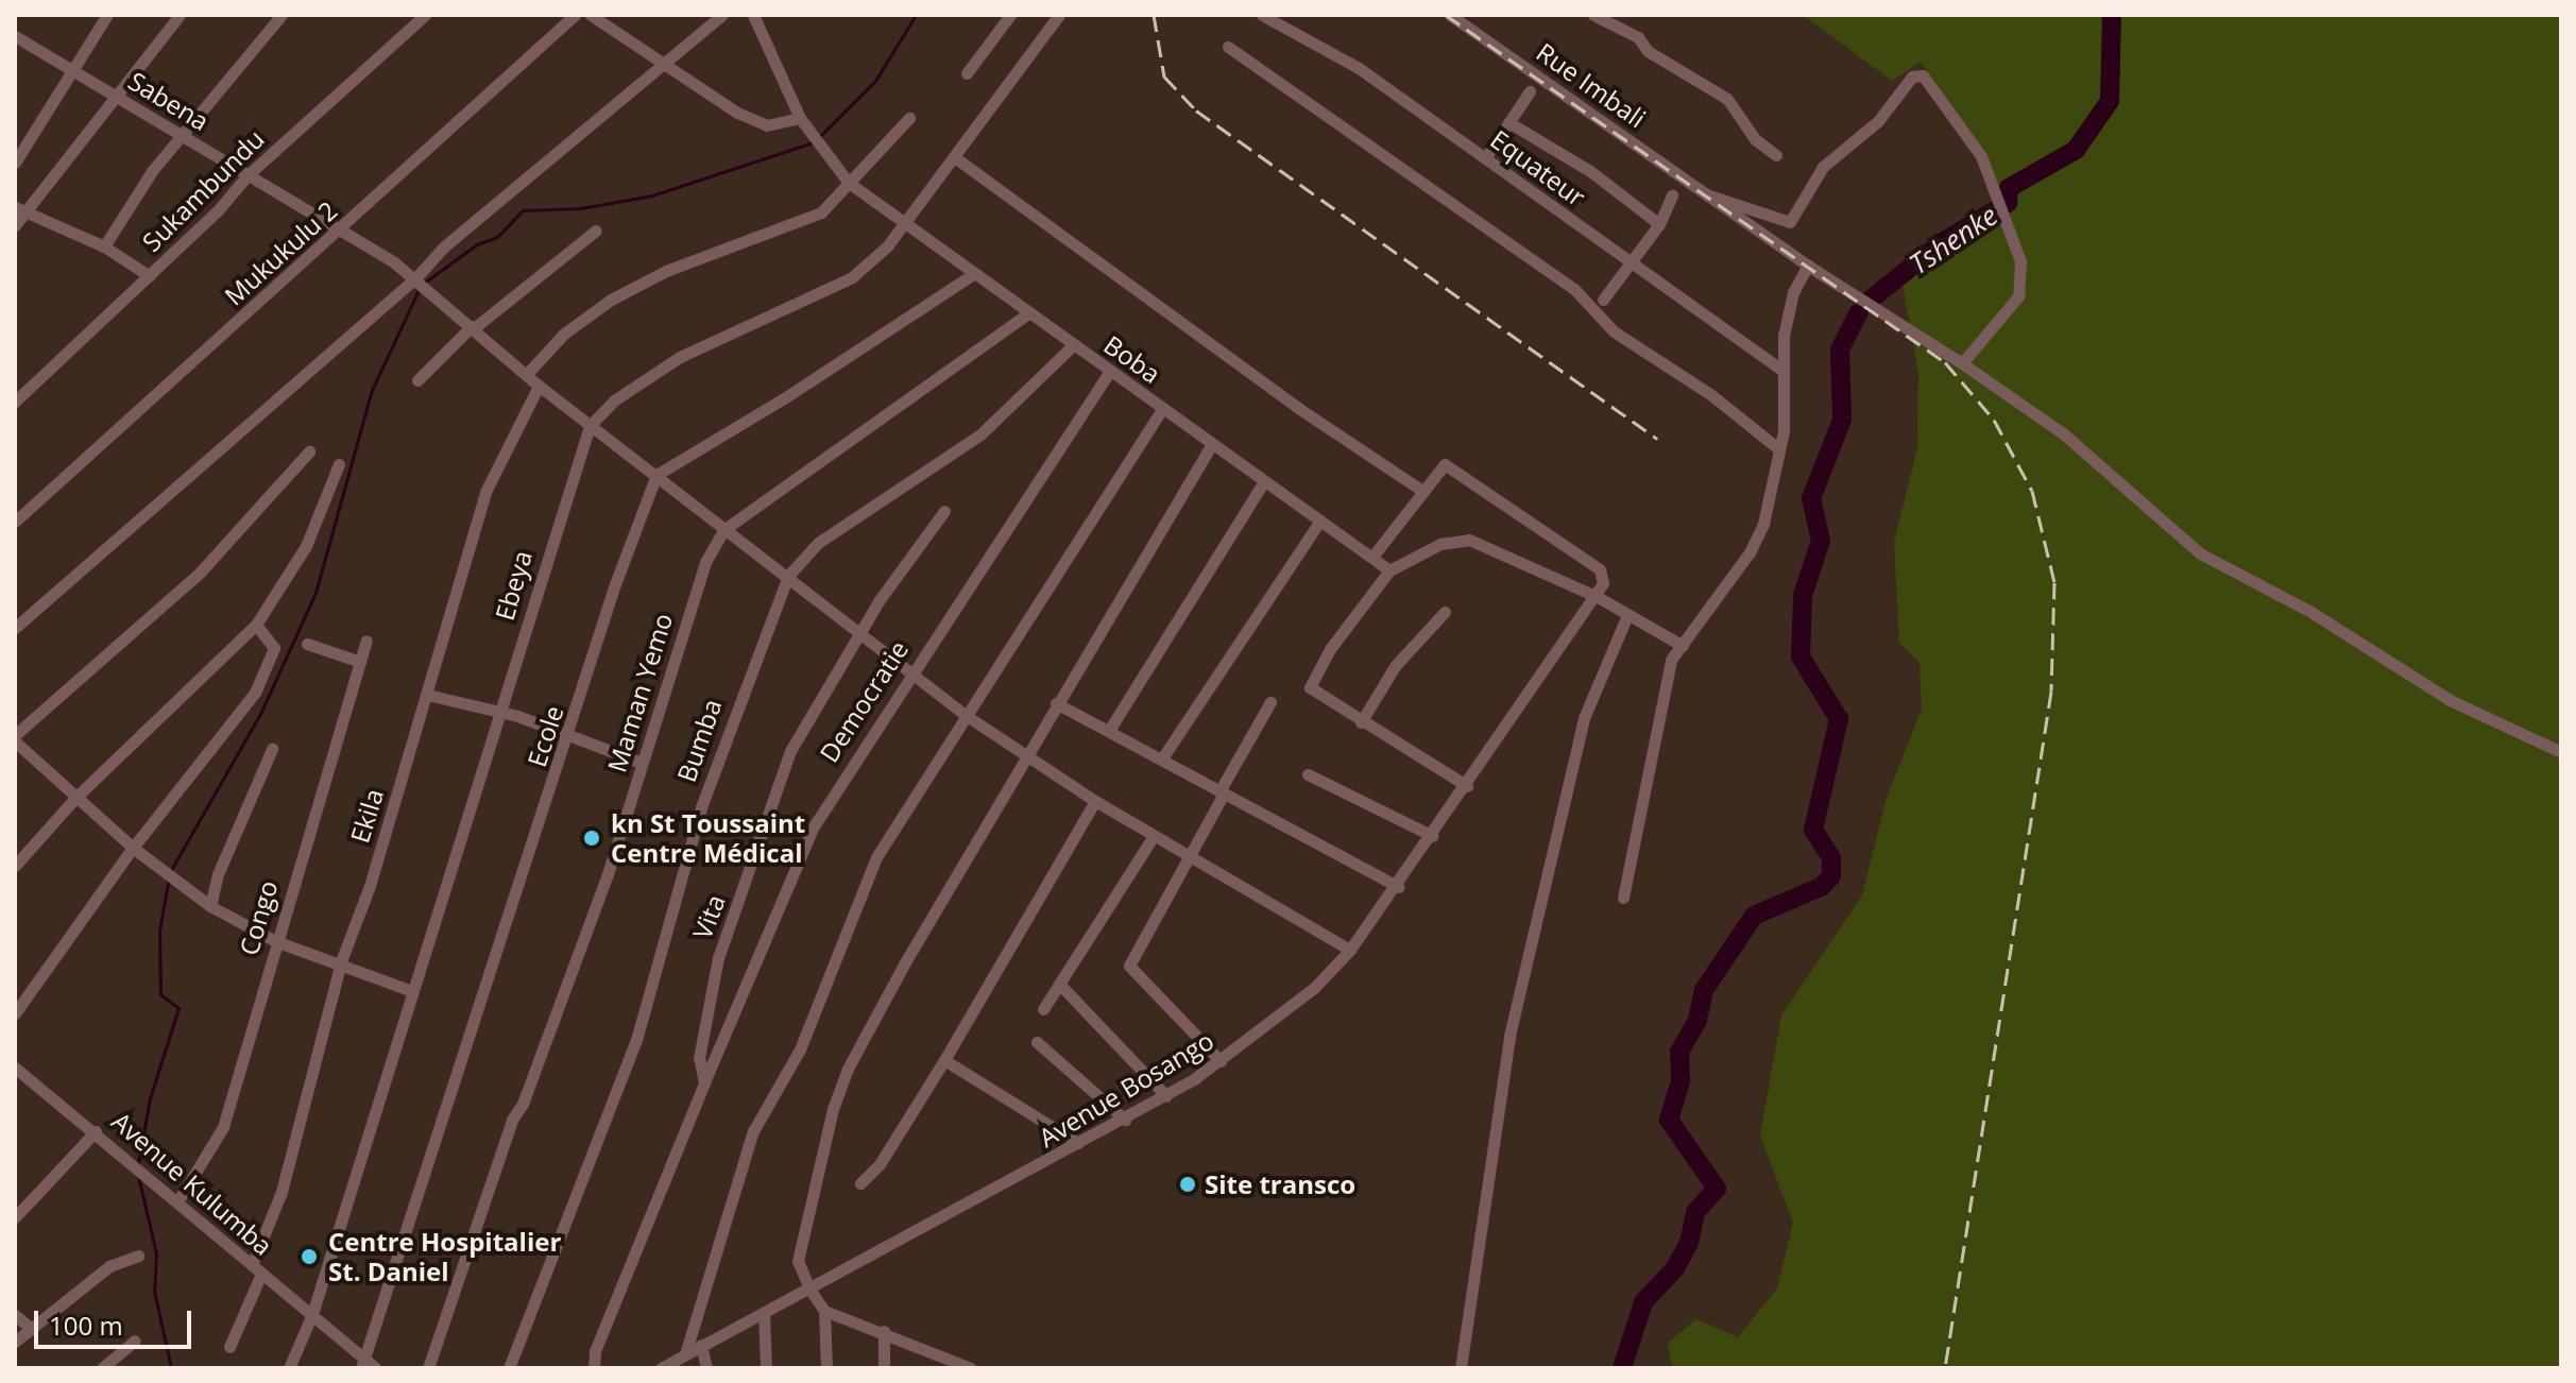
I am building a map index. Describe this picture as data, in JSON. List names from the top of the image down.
{
  "streets": {
    "street": [
      "Rue Imbali",
      "Sabena",
      "Equateur",
      "Sukambundu",
      "Mukukulu 2",
      "Boba",
      "Ebeya",
      "Maman Yemo",
      "Democratie",
      "Ecole",
      "Bumba",
      "Ekila",
      "Vita",
      "Congo",
      "Avenue Bosango",
      "Avenue Kulumba"
    ]
  },
  "crossings": [
    ["Sabena", "Sukambundu"],
    ["Sabena", "Mukukulu 2"],
    ["Sabena", "Ebeya"],
    ["Sabena", "Maman Yemo"],
    ["Sabena", "Democratie"],
    ["Sabena", "Ecole"],
    ["Sabena", "Bumba"],
    ["Sabena", "Ekila"],
    ["Sabena", "Vita"],
    ["Sabena", "Avenue Bosango"],
    ["Boba", "Ebeya"],
    ["Boba", "Maman Yemo"],
    ["Boba", "Democratie"],
    ["Boba", "Bumba"],
    ["Ebeya", "Avenue Kulumba"],
    ["Democratie", "Vita"],
    ["Ecole", "Avenue Kulumba"],
    ["Ekila", "Avenue Kulumba"],
    ["Congo", "Avenue Kulumba"]
  ],
  "water": ["Tshenke"],
  "places": ["kn St Toussaint Centre Médical", "Site transco", "Centre Hospitalier St. Daniel"],
  "scale_bar": "100 m"
}
